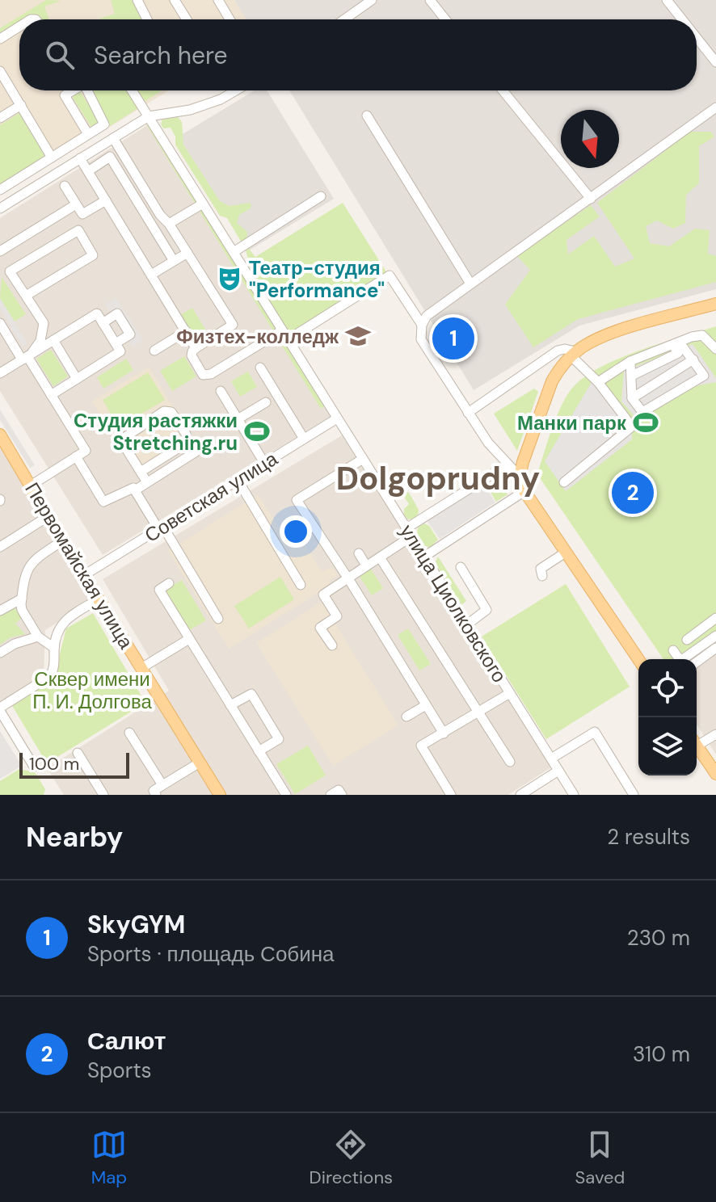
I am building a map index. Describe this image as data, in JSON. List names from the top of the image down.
{
  "streets": {
    "main road": ["Первомайская улица"],
    "street": ["Советская улица", "улица Циолковского"]
  },
  "crossings": [
    ["Советская улица", "Первомайская улица"],
    ["Советская улица", "улица Циолковского"]
  ],
  "districts": ["Dolgoprudny"],
  "parks": ["Сквер имени П. И. Долгова"],
  "places": {
    "theatre": ["Театр-студия \"Performance\""],
    "school or university": ["Физтех-колледж"],
    "sports": ["Манки парк", "Студия растяжки Stretching.ru"]
  },
  "scale_bar": "100 m",
  "north": "bottom",
  "page": {
    "search": "Search here",
    "pins": ["1", "2"],
    "scale": "100 m",
    "heading": ["Nearby", "2 results"],
    "list": [
      {
        "mark": "1",
        "name": "SkyGYM",
        "note": "Sports · площадь Собина",
        "value": "230 m"
      },
      {
        "mark": "2",
        "name": "Салют",
        "note": "Sports",
        "value": "310 m"
      }
    ],
    "nav": ["Map", "Directions", "Saved"]
  }
}
